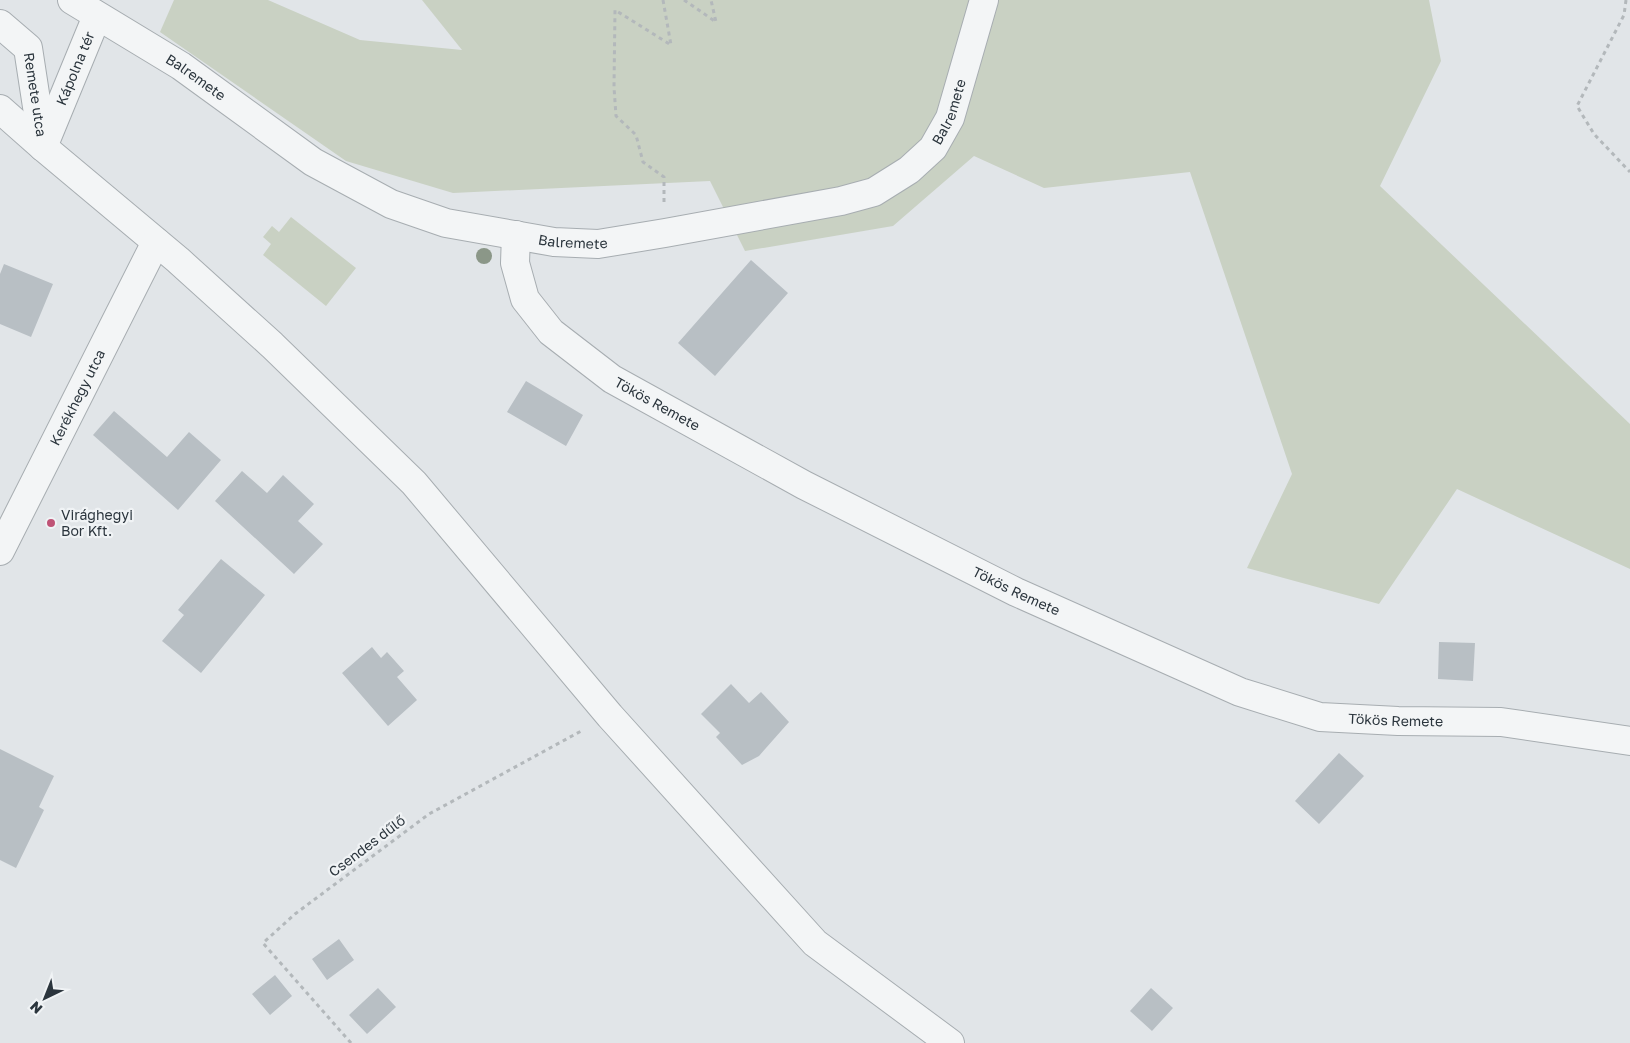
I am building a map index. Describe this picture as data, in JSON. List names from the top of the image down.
{
  "streets": {
    "street": [
      "Kápolna tér",
      "Balremete",
      "Remete utca",
      "Kerékhegy utca",
      "Tökös Remete"
    ],
    "path": ["Csendes dűlő"]
  },
  "crossings": [
    ["Kápolna tér", "Balremete"],
    ["Kápolna tér", "Remete utca"],
    ["Balremete", "Tökös Remete"]
  ],
  "places": ["Virághegyi Bor Kft."],
  "north": "bottom left"
}
